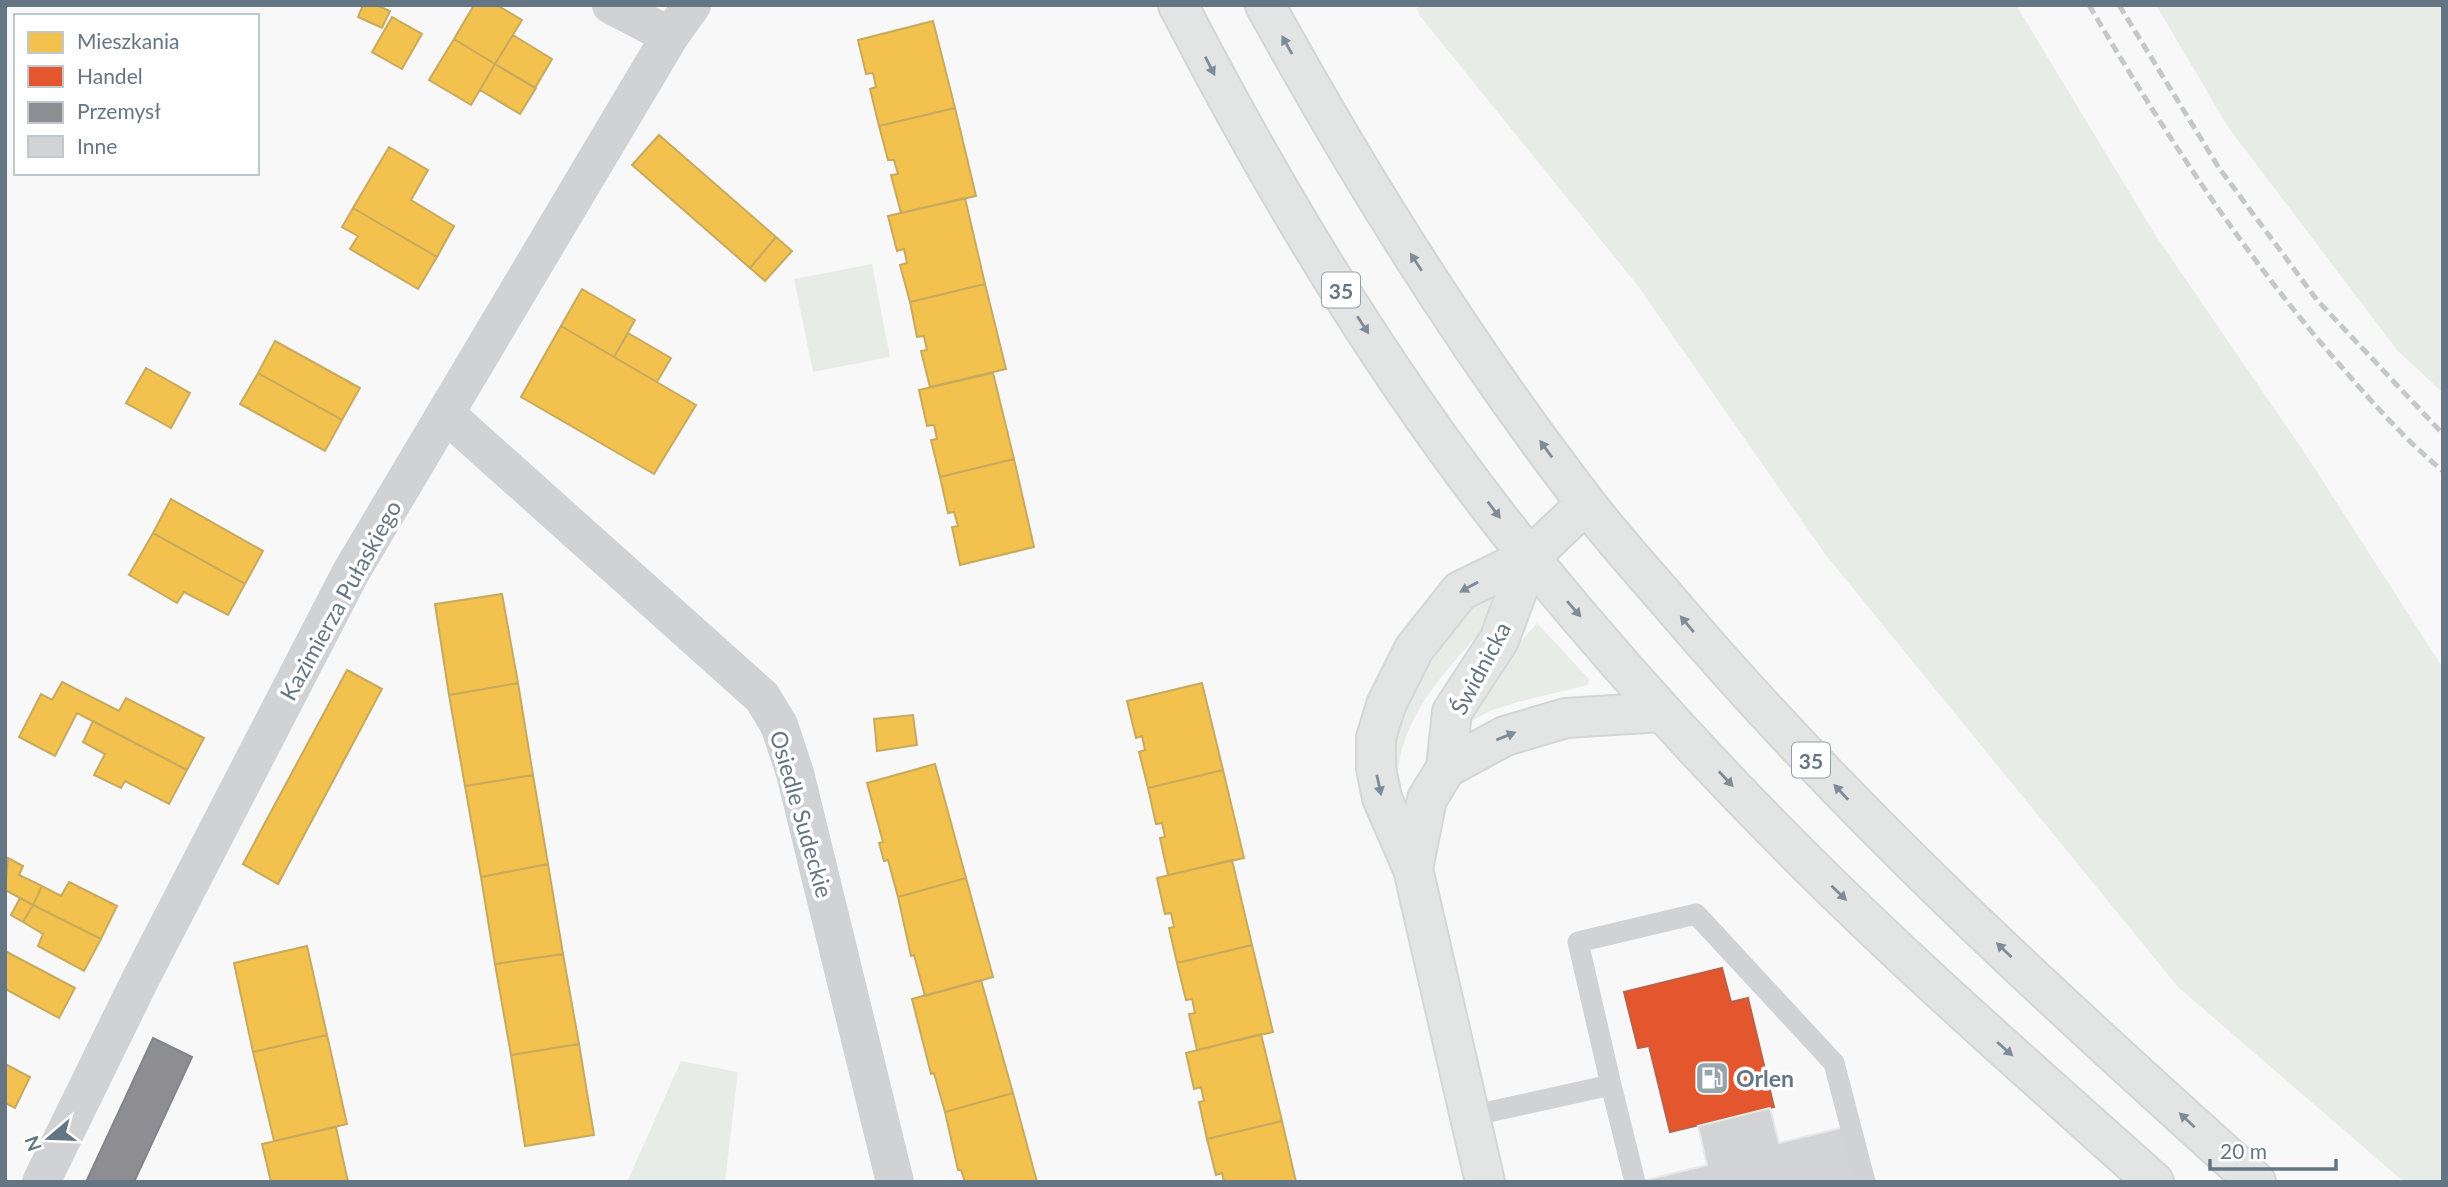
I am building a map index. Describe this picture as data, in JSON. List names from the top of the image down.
{
  "streets": {
    "main road": ["35", "Świdnicka"],
    "street": ["Kazimierza Pułaskiego", "Osiedle Sudeckie"]
  },
  "crossings": [
    ["35", "Świdnicka"],
    ["Kazimierza Pułaskiego", "Osiedle Sudeckie"]
  ],
  "places": {
    "fuel station": ["Orlen"]
  },
  "legend": [
    "Mieszkania",
    "Handel",
    "Przemysł",
    "Inne"
  ],
  "scale_bar": "20 m",
  "north": "left"
}
